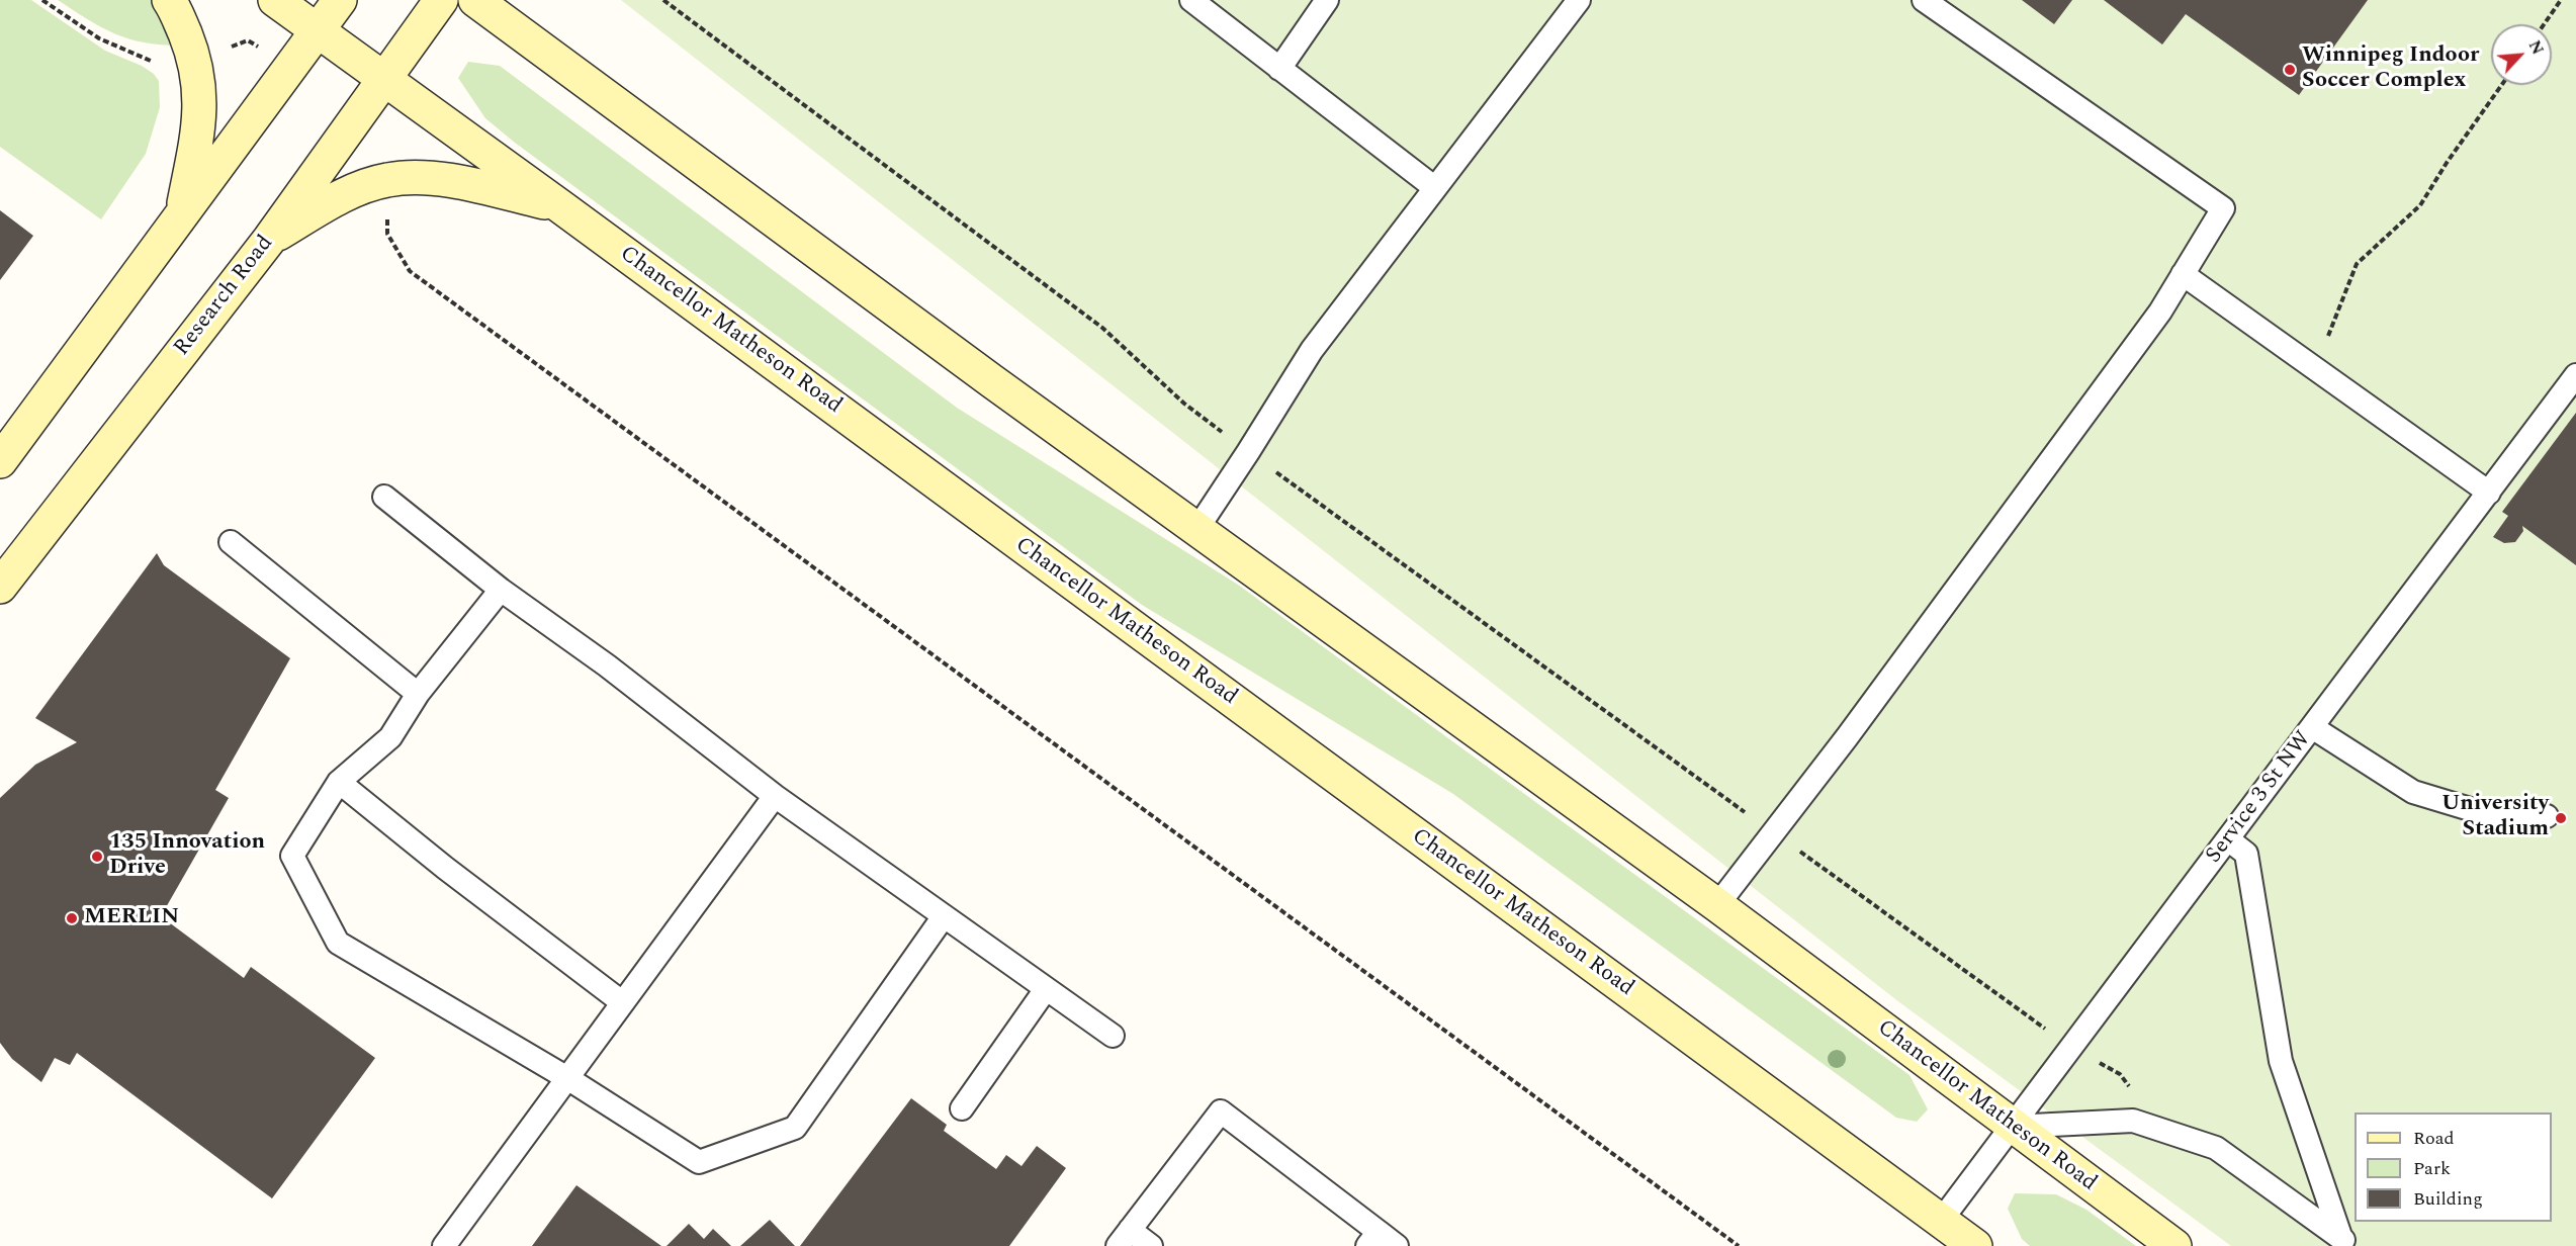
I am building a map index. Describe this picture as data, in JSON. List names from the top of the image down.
{
  "streets": {
    "main road": ["Research Road", "Chancellor Matheson Road"],
    "lane": ["Service 3 St NW"]
  },
  "crossings": [
    ["Research Road", "Chancellor Matheson Road"],
    ["Chancellor Matheson Road", "Service 3 St NW"]
  ],
  "places": [
    "Winnipeg Indoor Soccer Complex",
    "University Stadium",
    "135 Innovation Drive",
    "MERLIN"
  ],
  "legend": ["Road", "Park", "Building"],
  "north": "top right"
}
